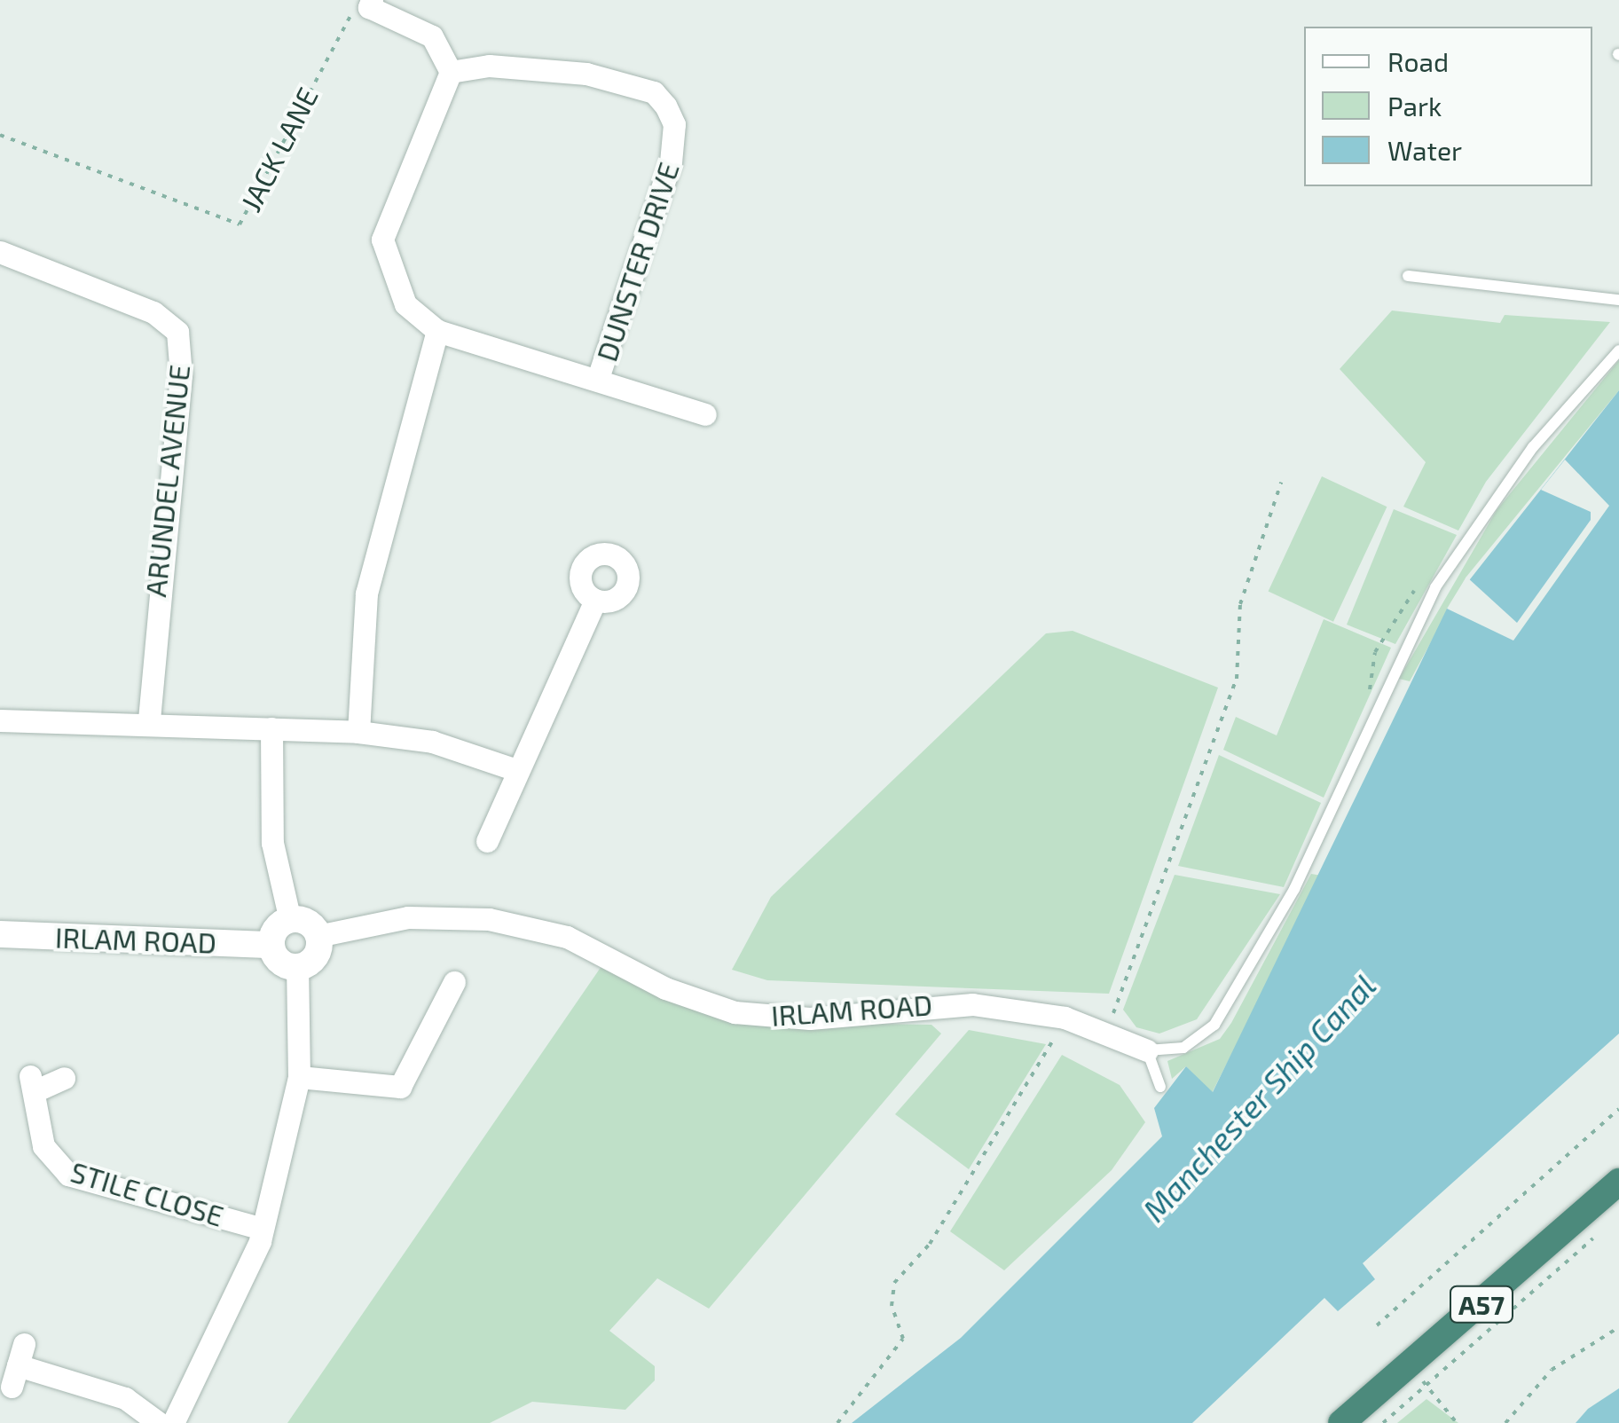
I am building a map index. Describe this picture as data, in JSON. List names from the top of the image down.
{
  "streets": {
    "highway": ["A57"],
    "street": [
      "DUNSTER DRIVE",
      "ARUNDEL AVENUE",
      "IRLAM ROAD",
      "STILE CLOSE"
    ],
    "path": ["JACK LANE"]
  },
  "water": ["Manchester Ship Canal"],
  "legend": ["Road", "Park", "Water"]
}
